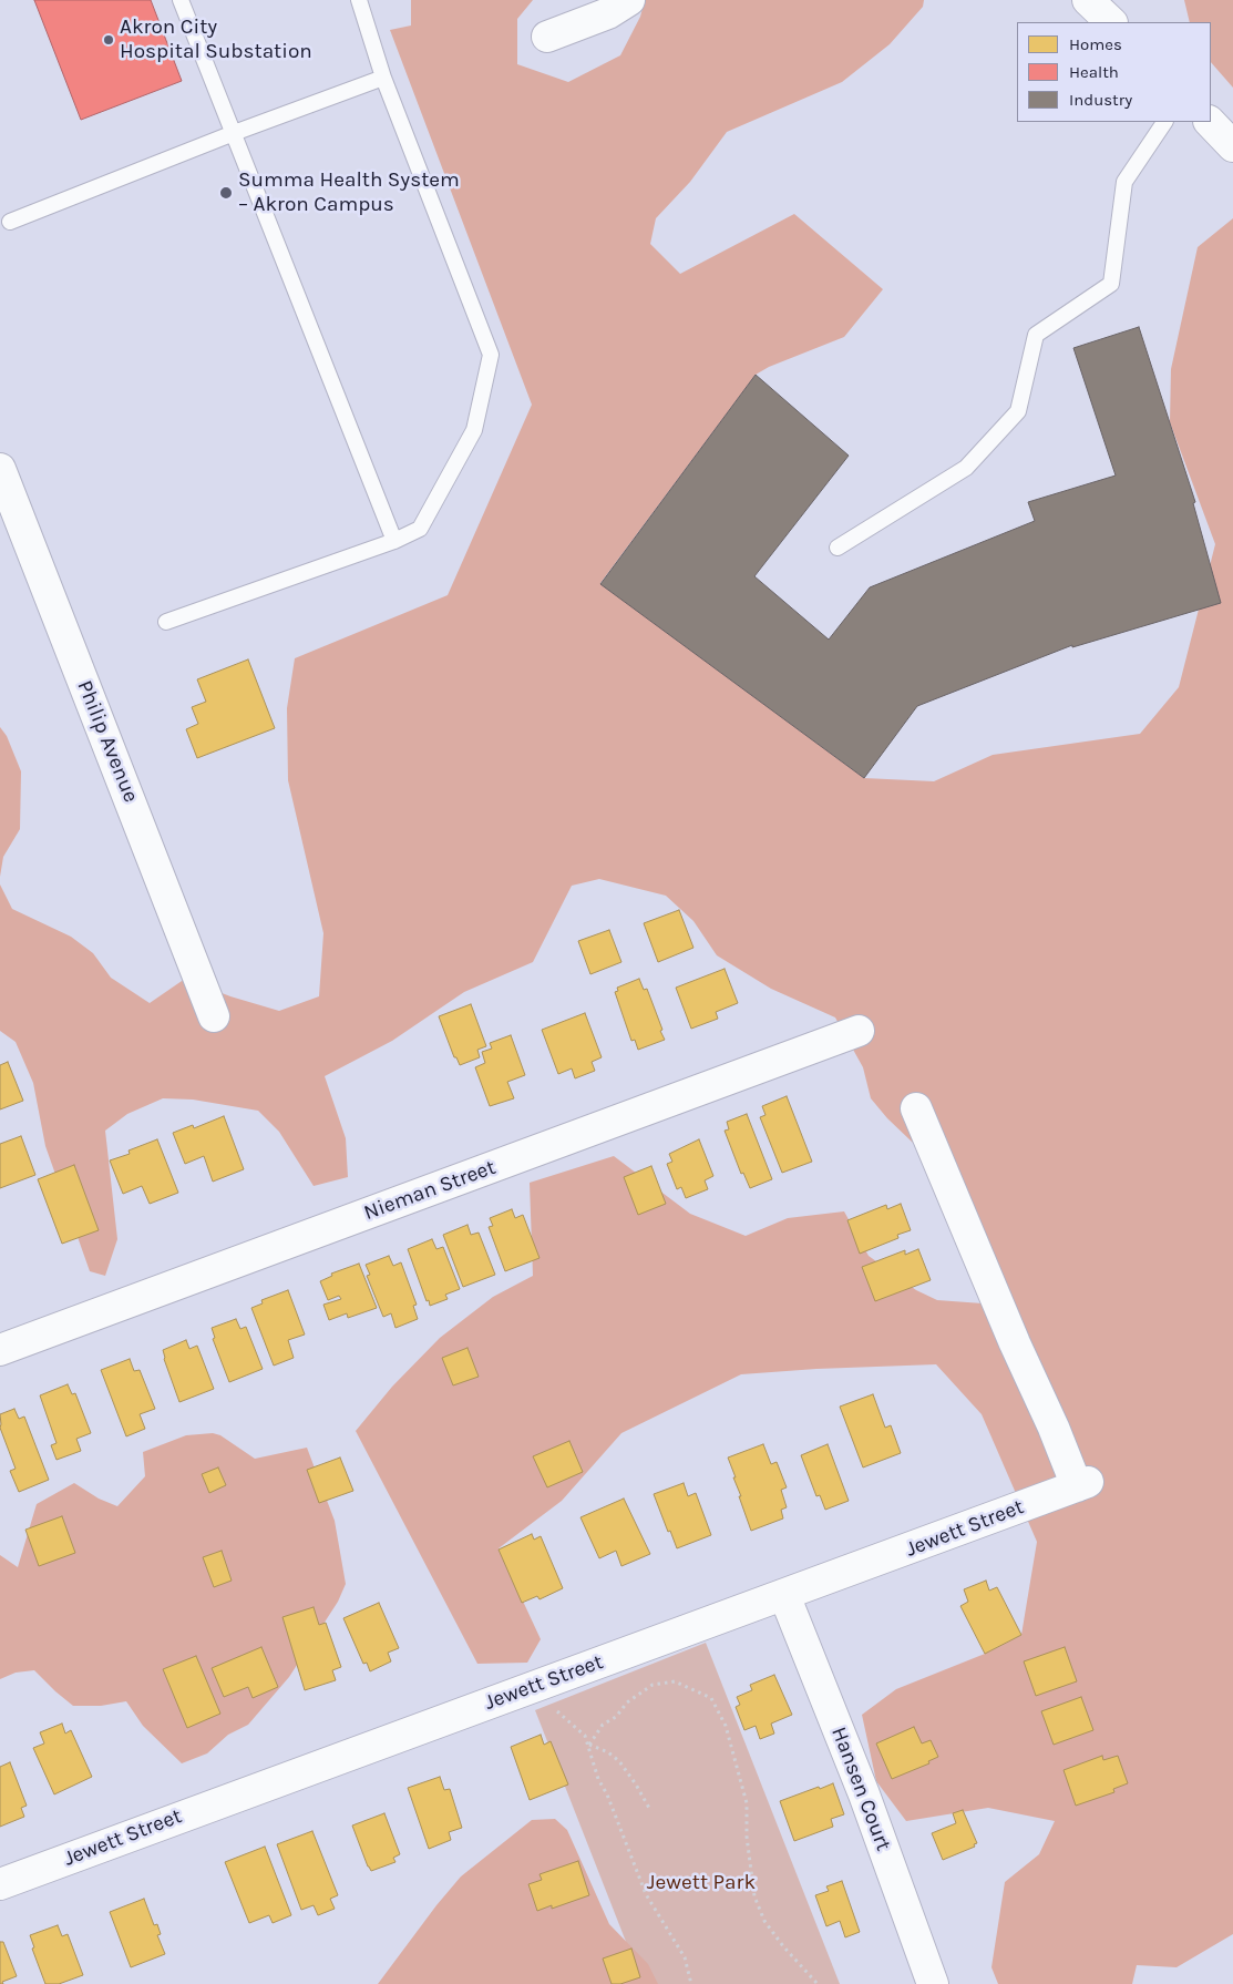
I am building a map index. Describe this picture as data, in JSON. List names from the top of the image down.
{
  "streets": {
    "street": [
      "Philip Avenue",
      "Nieman Street",
      "Jewett Street",
      "Hansen Court"
    ]
  },
  "crossings": [
    ["Jewett Street", "Hansen Court"]
  ],
  "parks": ["Jewett Park"],
  "places": ["Akron City Hospital Substation", "Summa Health System – Akron Campus"],
  "legend": ["Homes", "Health", "Industry"]
}
